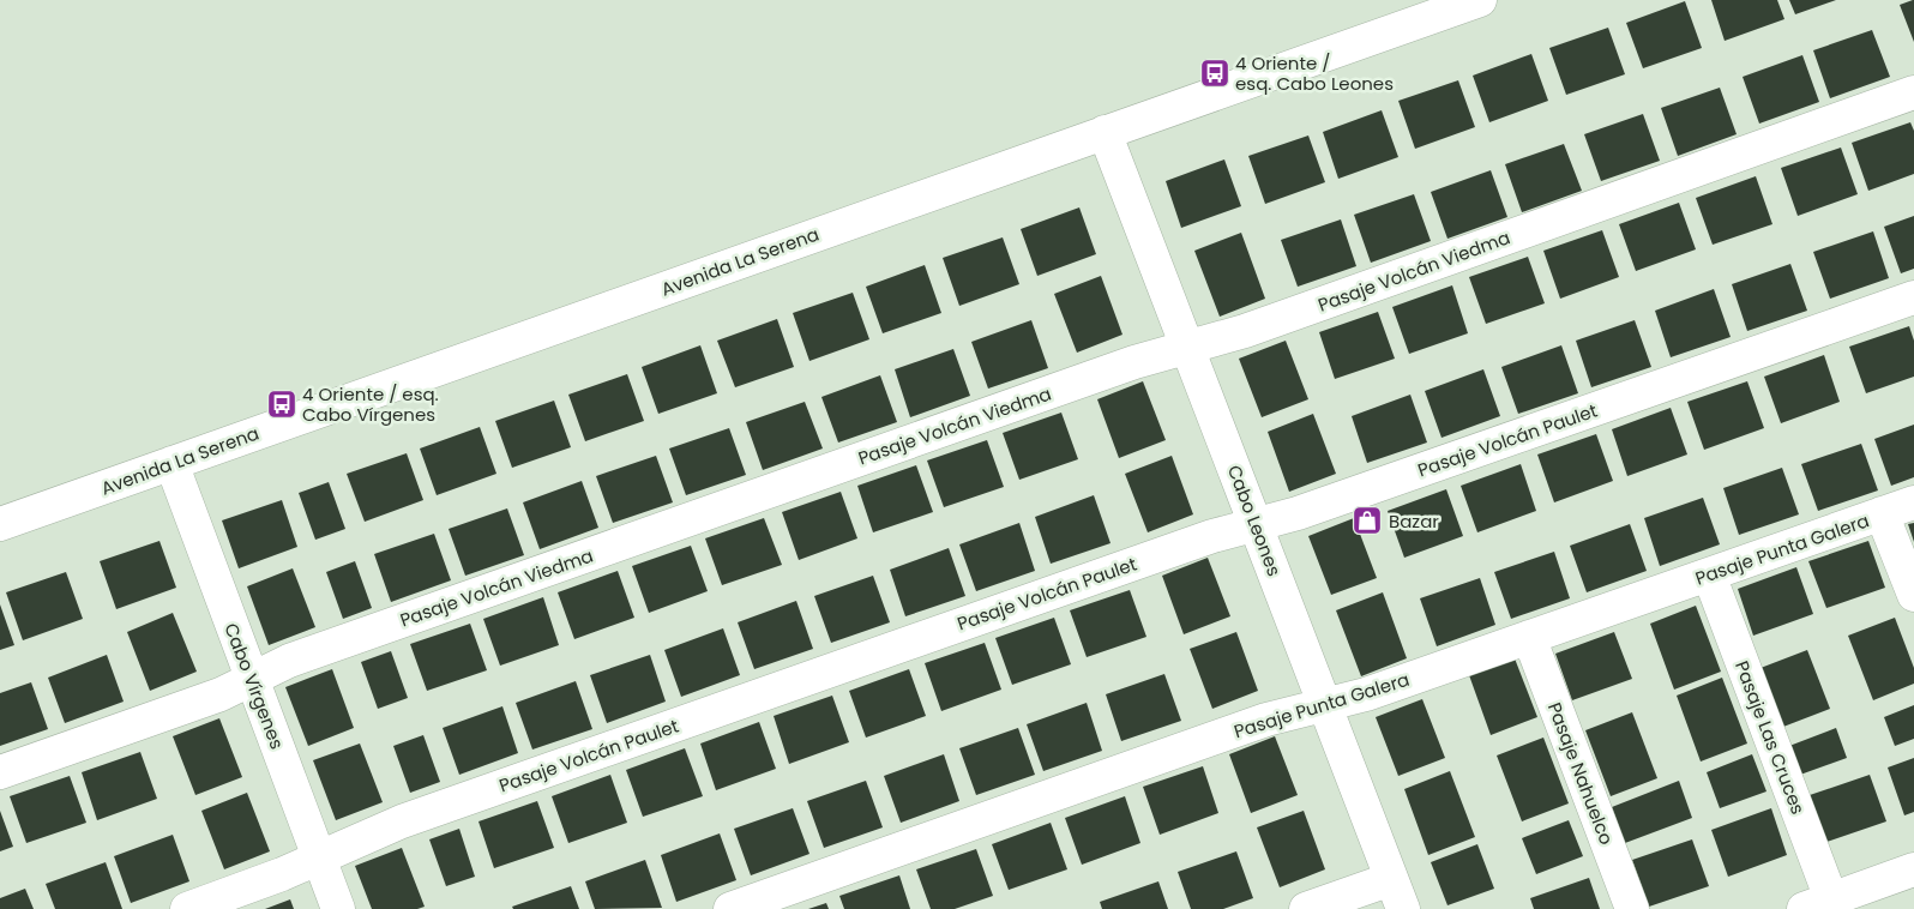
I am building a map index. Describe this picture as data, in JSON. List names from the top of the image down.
{
  "streets": {
    "street": [
      "Avenida La Serena",
      "Pasaje Volcán Viedma",
      "Pasaje Volcán Paulet",
      "Cabo Leones",
      "Pasaje Punta Galera",
      "Cabo Vírgenes",
      "Pasaje Las Cruces",
      "Pasaje Nahuelco"
    ]
  },
  "crossings": [
    ["Avenida La Serena", "Cabo Leones"],
    ["Avenida La Serena", "Cabo Vírgenes"],
    ["Pasaje Volcán Viedma", "Cabo Leones"],
    ["Pasaje Volcán Viedma", "Cabo Vírgenes"],
    ["Pasaje Volcán Paulet", "Cabo Leones"],
    ["Pasaje Volcán Paulet", "Cabo Vírgenes"],
    ["Cabo Leones", "Pasaje Punta Galera"],
    ["Pasaje Punta Galera", "Pasaje Las Cruces"],
    ["Pasaje Punta Galera", "Pasaje Nahuelco"]
  ],
  "places": {
    "bus stop": ["4 Oriente / esq. Cabo Leones", "4 Oriente / esq. Cabo Vírgenes"],
    "shop": ["Bazar"]
  }
}
